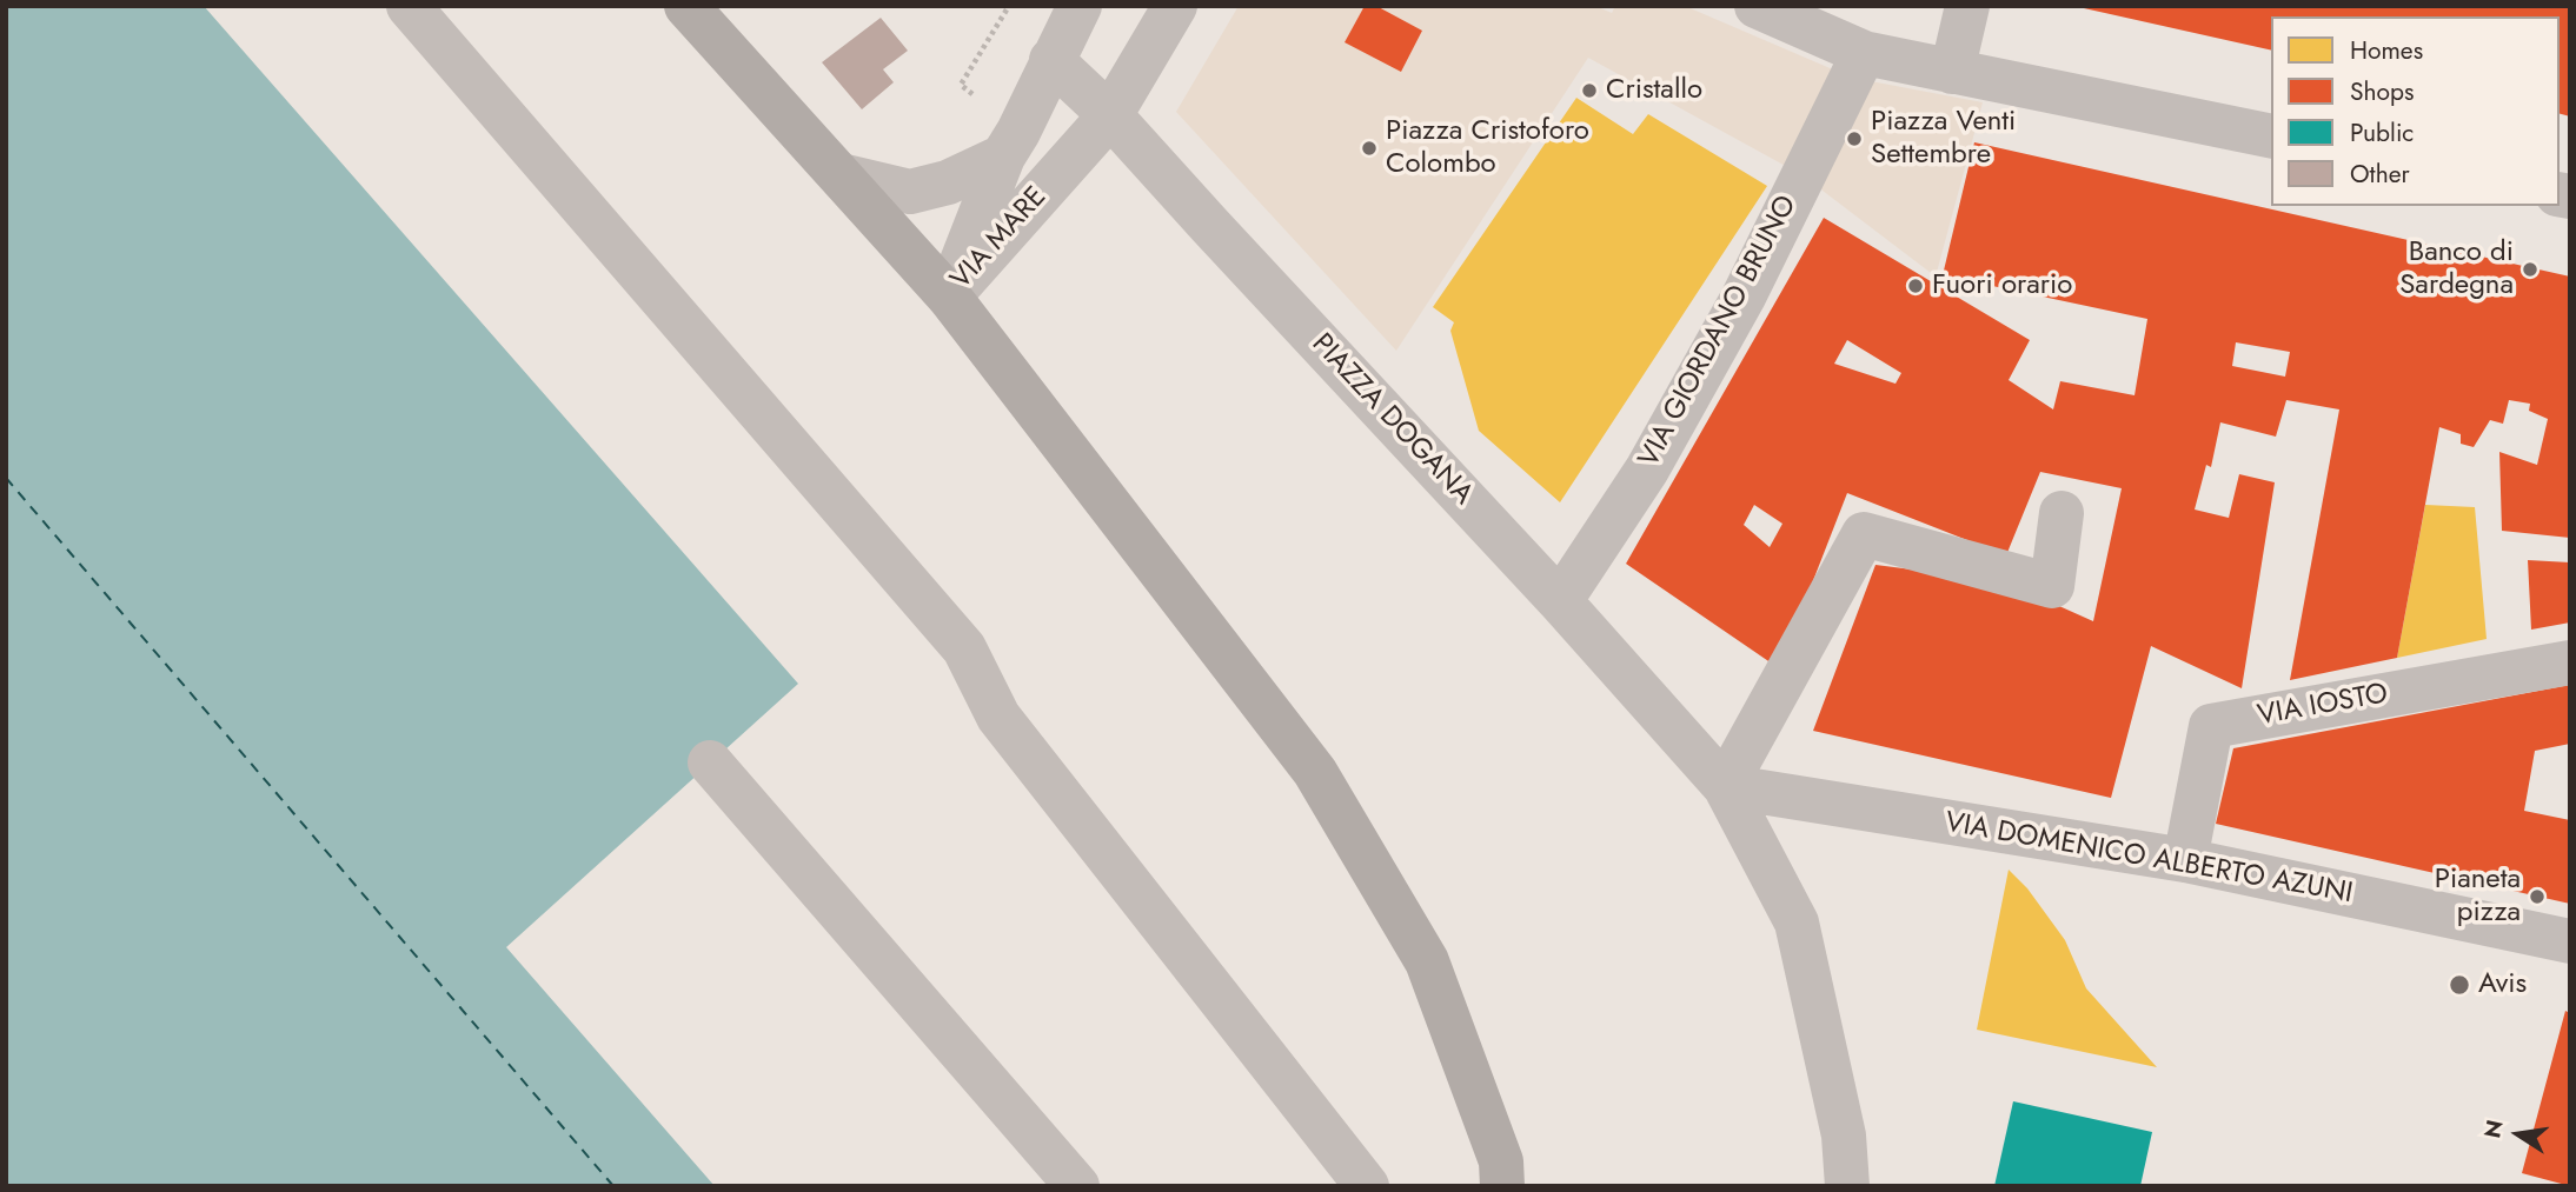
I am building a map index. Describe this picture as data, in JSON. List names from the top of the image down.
{
  "streets": {
    "street": [
      "VIA MARE",
      "VIA GIORDANO BRUNO",
      "PIAZZA DOGANA",
      "VIA IOSTO",
      "VIA DOMENICO ALBERTO AZUNI"
    ]
  },
  "crossings": [
    ["VIA MARE", "PIAZZA DOGANA"],
    ["VIA GIORDANO BRUNO", "PIAZZA DOGANA"],
    ["PIAZZA DOGANA", "VIA DOMENICO ALBERTO AZUNI"],
    ["VIA IOSTO", "VIA DOMENICO ALBERTO AZUNI"]
  ],
  "places": [
    "Cristallo",
    "Piazza Venti Settembre",
    "Piazza Cristoforo Colombo",
    "Banco di Sardegna",
    "Fuori orario",
    "Pianeta pizza",
    "Avis"
  ],
  "legend": [
    "Homes",
    "Shops",
    "Public",
    "Other"
  ],
  "north": "left"
}
